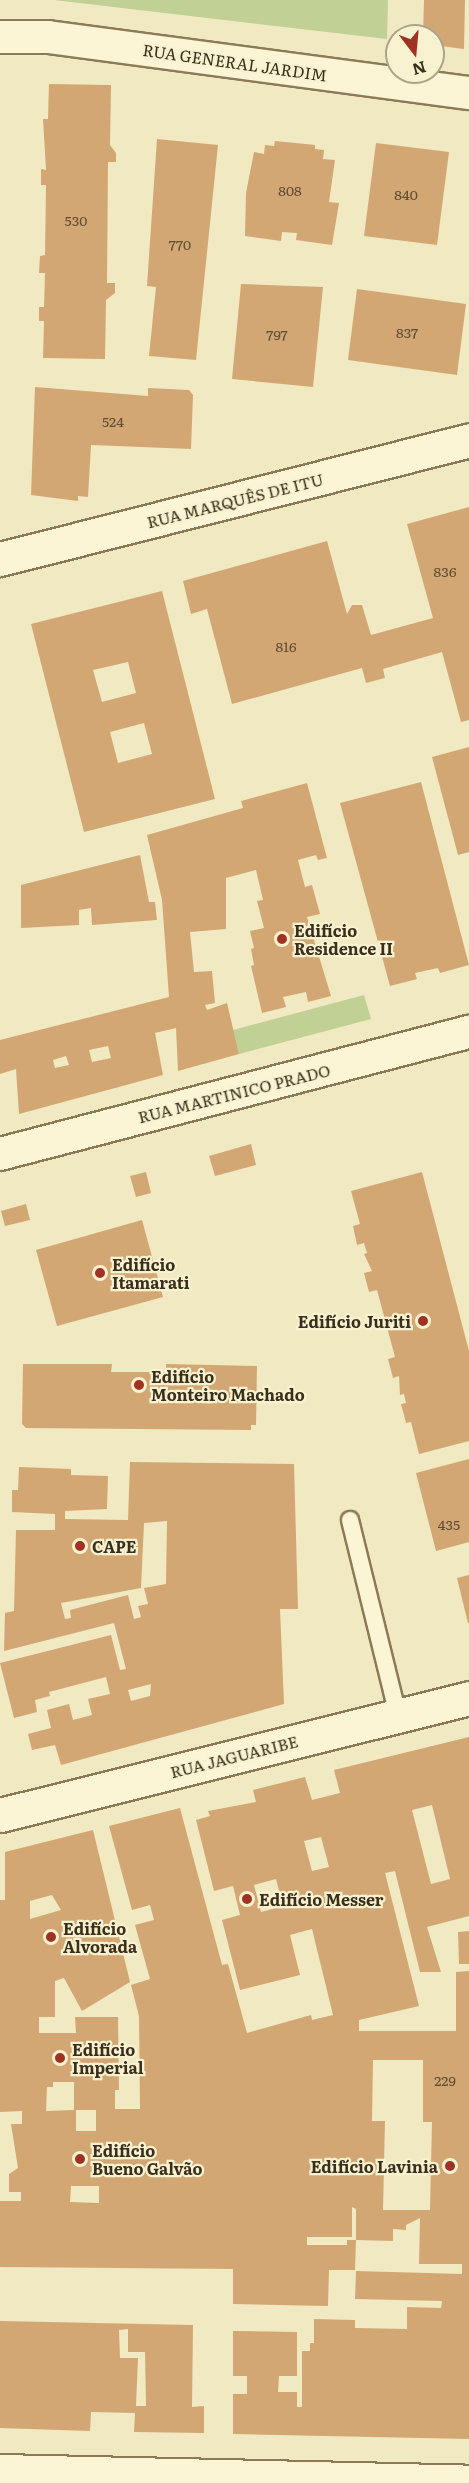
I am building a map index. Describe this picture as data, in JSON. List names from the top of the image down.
{
  "streets": {
    "street": [
      "RUA GENERAL JARDIM",
      "RUA MARQUÊS DE ITU",
      "RUA MARTINICO PRADO",
      "RUA JAGUARIBE"
    ]
  },
  "places": [
    "Edifício Residence II",
    "Edifício Itamarati",
    "Edifício Juriti",
    "Edifício Monteiro Machado",
    "CAPE",
    "Edifício Messer",
    "Edifício Alvorada",
    "Edifício Imperial",
    "Edifício Bueno Galvão",
    "Edifício Lavinia"
  ],
  "house_numbers": [
    "808",
    "840",
    "530",
    "770",
    "837",
    "797",
    "524",
    "836",
    "816",
    "435",
    "229"
  ],
  "north": "bottom"
}
